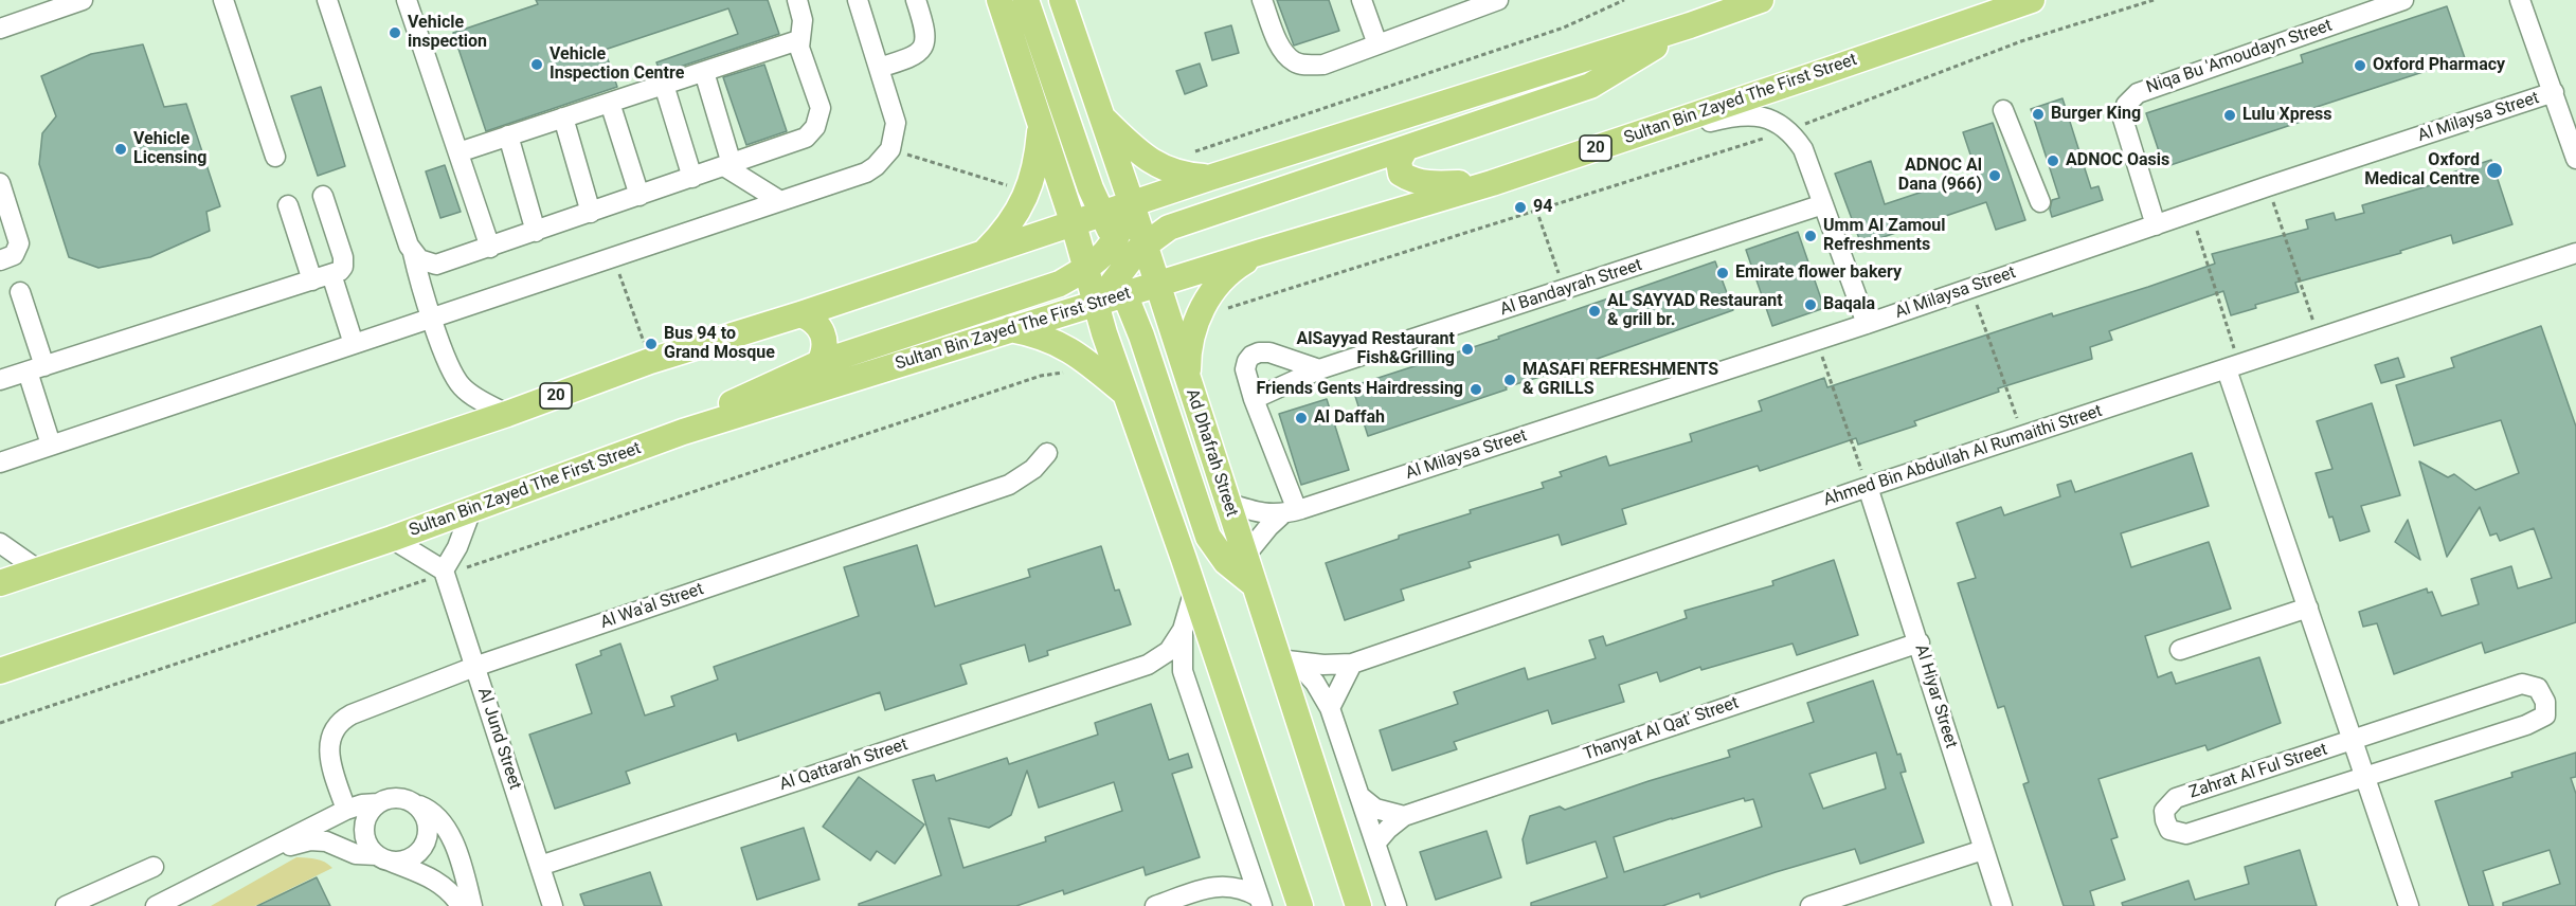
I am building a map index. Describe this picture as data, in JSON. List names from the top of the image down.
{
  "streets": {
    "main road": ["Sultan Bin Zayed The First Street", "20", "Ad Dhafrah Street"],
    "street": [
      "Niqa Bu 'Amoudayn Street",
      "Al Milaysa Street",
      "Al Bandayrah Street",
      "Ahmed Bin Abdullah Al Rumaithi Street",
      "Al Wa'al Street",
      "Al Hiyar Street",
      "Thanyat Al Qat' Street",
      "Al Jund Street",
      "Al Qattarah Street",
      "Zahrat Al Ful Street"
    ]
  },
  "crossings": [
    ["Niqa Bu 'Amoudayn Street", "Al Milaysa Street"],
    ["Sultan Bin Zayed The First Street", "Ad Dhafrah Street"],
    ["Al Milaysa Street", "Ad Dhafrah Street"],
    ["20", "Ad Dhafrah Street"],
    ["Ad Dhafrah Street", "Ahmed Bin Abdullah Al Rumaithi Street"],
    ["Ahmed Bin Abdullah Al Rumaithi Street", "Al Hiyar Street"],
    ["Al Wa'al Street", "Al Jund Street"],
    ["Al Hiyar Street", "Thanyat Al Qat' Street"],
    ["Al Jund Street", "Al Qattarah Street"]
  ],
  "places": [
    "Vehicle inspection",
    "Vehicle Inspection Centre",
    "Oxford Pharmacy",
    "Burger King",
    "Lulu Xpress",
    "Vehicle Licensing",
    "ADNOC Oasis",
    "Oxford Medical Centre",
    "ADNOC Al Dana (966)",
    "94",
    "Umm Al Zamoul Refreshments",
    "Emirate flower bakery",
    "Baqala",
    "AL SAYYAD Restaurant & grill br.",
    "Bus 94 to Grand Mosque",
    "AlSayyad Restaurant Fish&Grilling",
    "MASAFI REFRESHMENTS & GRILLS",
    "Friends Gents Hairdressing",
    "Al Daffah"
  ]
}
